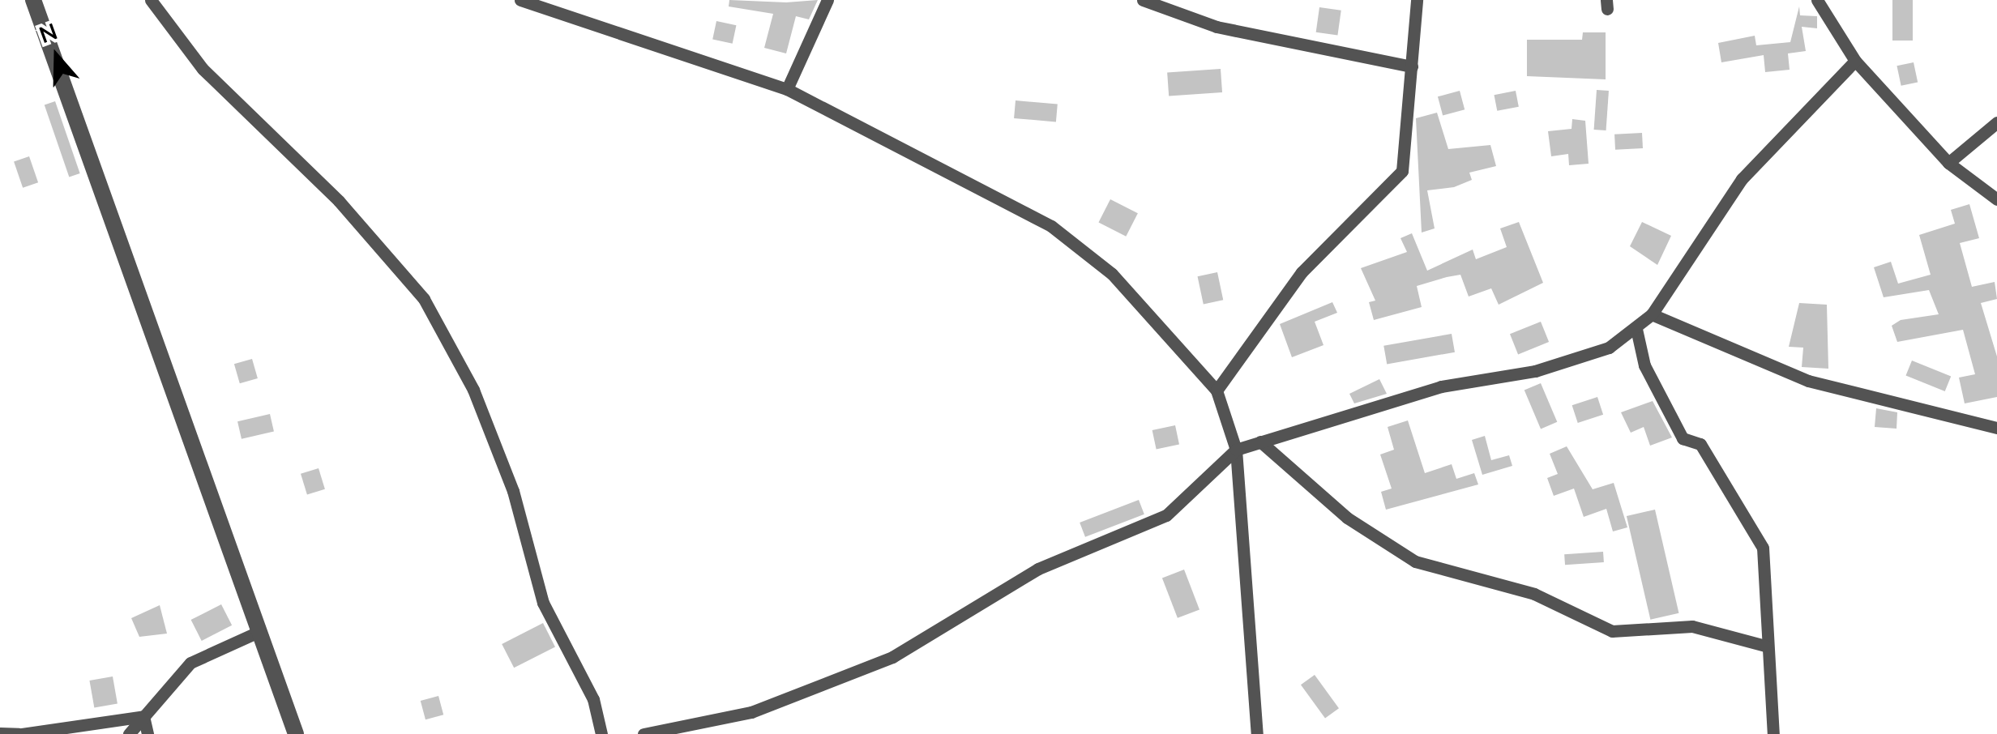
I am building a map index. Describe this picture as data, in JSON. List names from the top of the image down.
{
  "north": "top"
}
